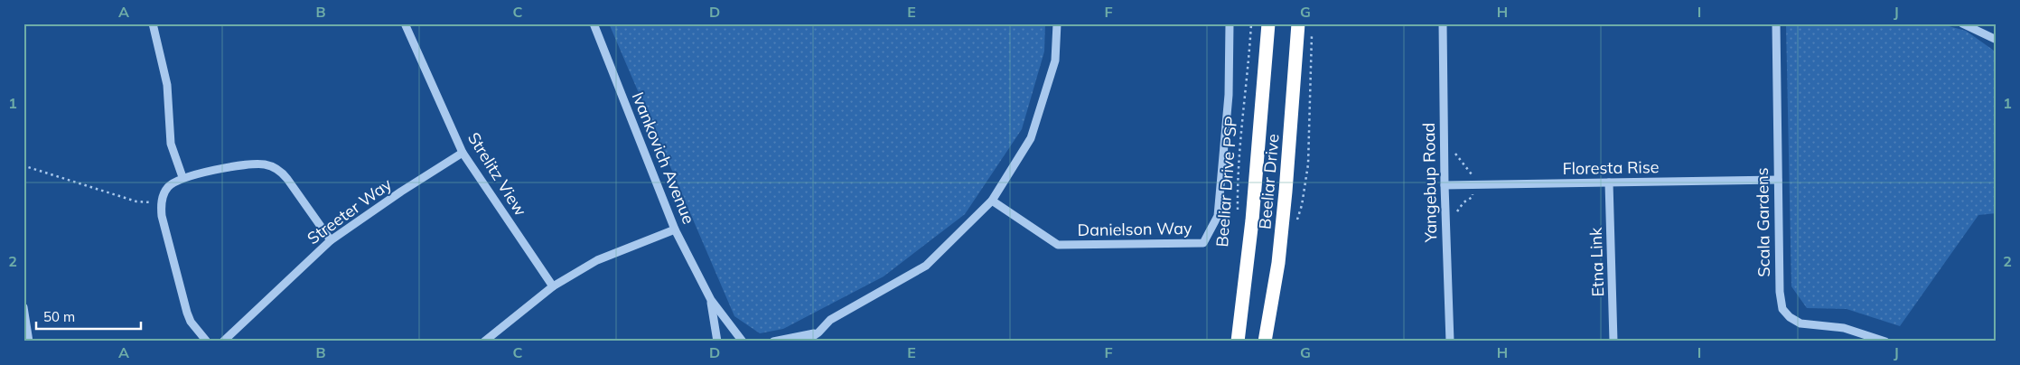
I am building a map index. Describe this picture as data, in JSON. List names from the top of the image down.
{
  "streets": {
    "highway": ["Beeliar Drive"],
    "street": [
      "Ivankovich Avenue",
      "Floresta Rise",
      "Strelitz View",
      "Yangebup Road",
      "Streeter Way",
      "Scala Gardens",
      "Danielson Way",
      "Etna Link"
    ],
    "path": ["Beeliar Drive PSP"]
  },
  "crossings": [
    ["Floresta Rise", "Yangebup Road"],
    ["Floresta Rise", "Scala Gardens"],
    ["Floresta Rise", "Etna Link"],
    ["Strelitz View", "Streeter Way"]
  ],
  "scale_bar": "50 m",
  "grid": {
    "columns": [
      "A",
      "B",
      "C",
      "D",
      "E",
      "F",
      "G",
      "H",
      "I",
      "J"
    ],
    "rows": ["1", "2"]
  }
}
